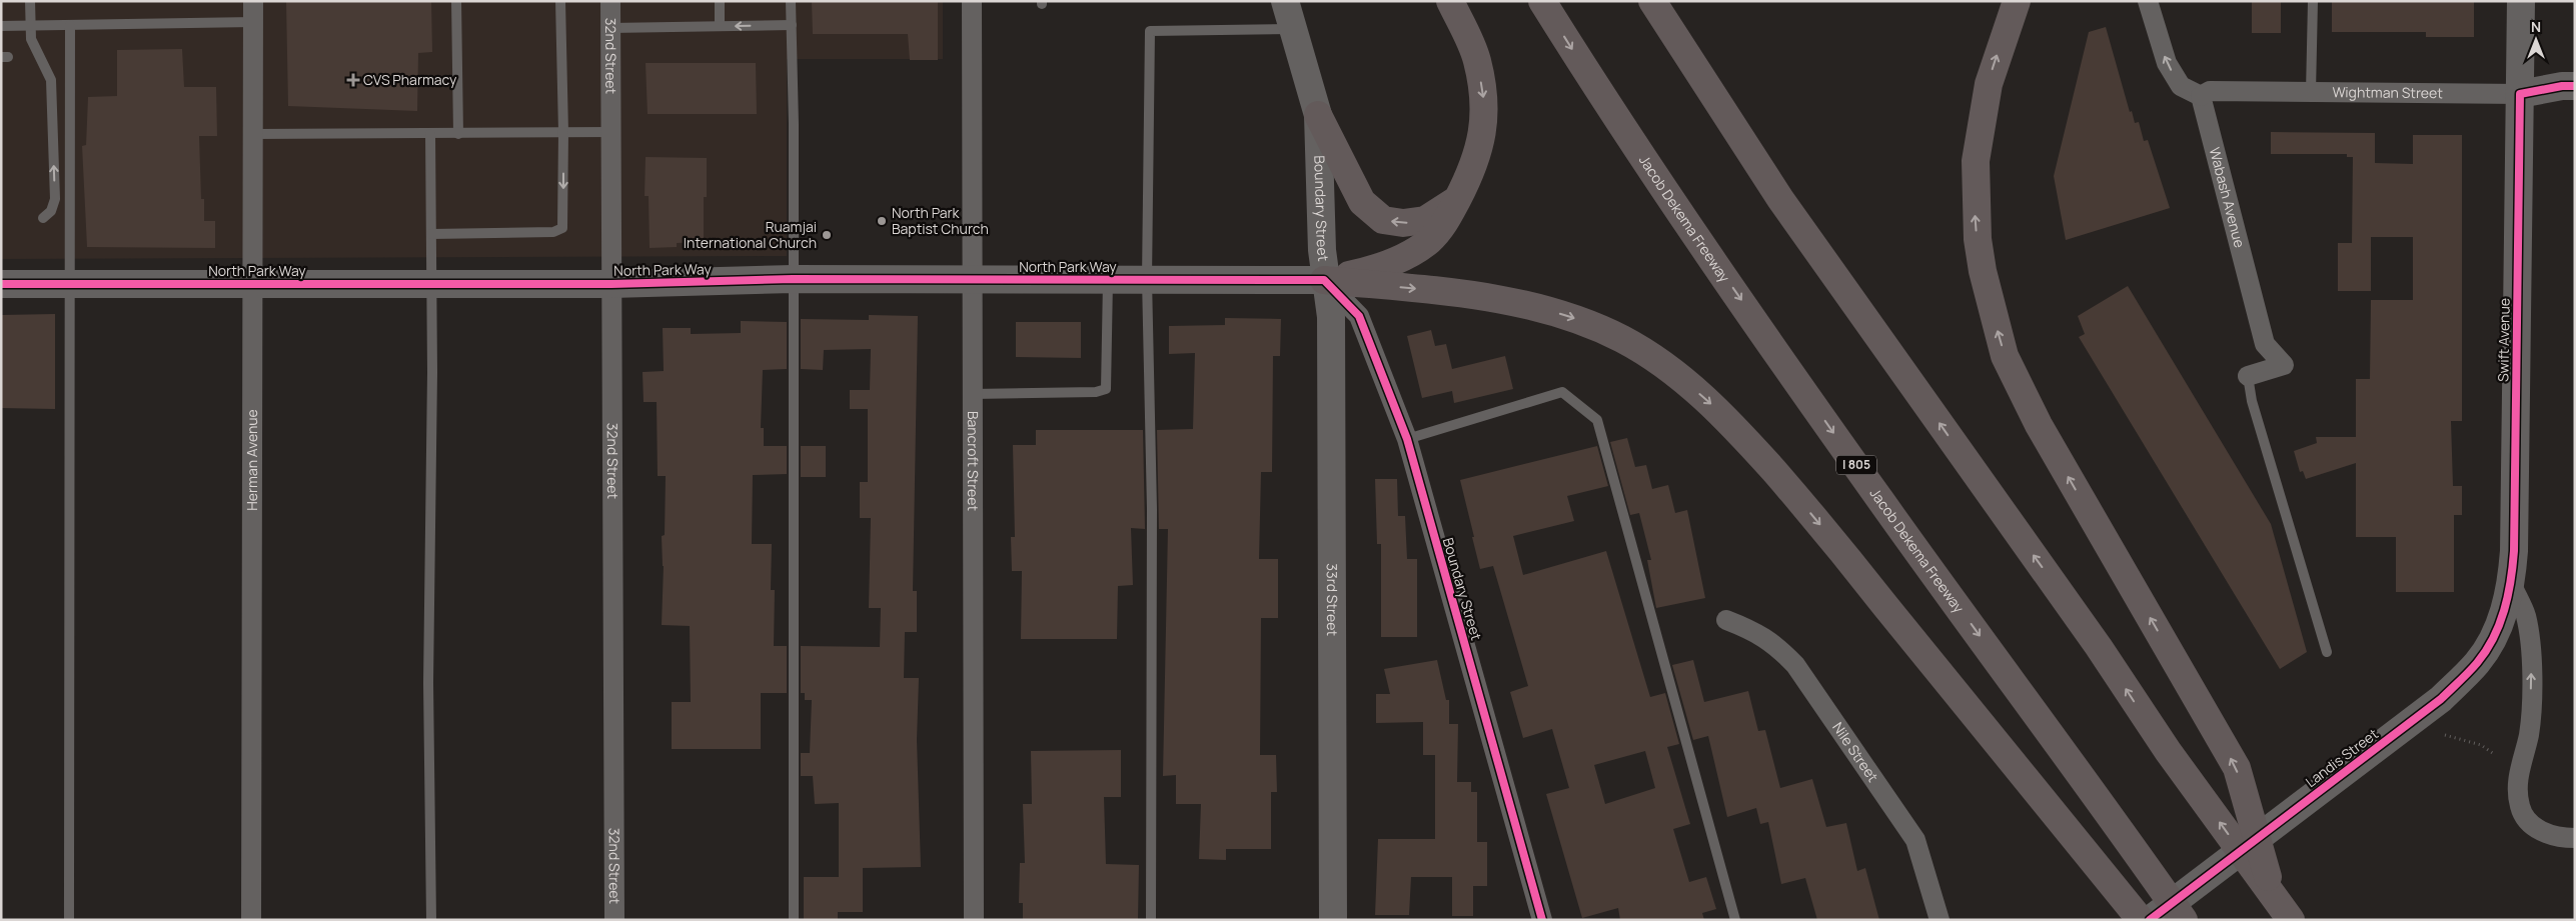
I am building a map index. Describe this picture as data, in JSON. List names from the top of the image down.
{
  "streets": {
    "highway": ["Jacob Dekema Freeway", "I 805"],
    "main road": [
      "Wightman Street",
      "Boundary Street",
      "North Park Way",
      "Swift Avenue",
      "33rd Street",
      "Landis Street"
    ],
    "street": [
      "32nd Street",
      "Wabash Avenue",
      "Herman Avenue",
      "Bancroft Street",
      "Nile Street"
    ]
  },
  "crossings": [
    ["32nd Street", "North Park Way"],
    ["Wightman Street", "Wabash Avenue"],
    ["Wightman Street", "Swift Avenue"],
    ["Boundary Street", "North Park Way"],
    ["Boundary Street", "33rd Street"],
    ["North Park Way", "Herman Avenue"],
    ["North Park Way", "Bancroft Street"],
    ["North Park Way", "33rd Street"],
    ["Swift Avenue", "Landis Street"]
  ],
  "places": {
    "health": ["CVS Pharmacy"],
    "other": ["North Park Baptist Church", "Ruamjai International Church"]
  },
  "north": "top"
}
